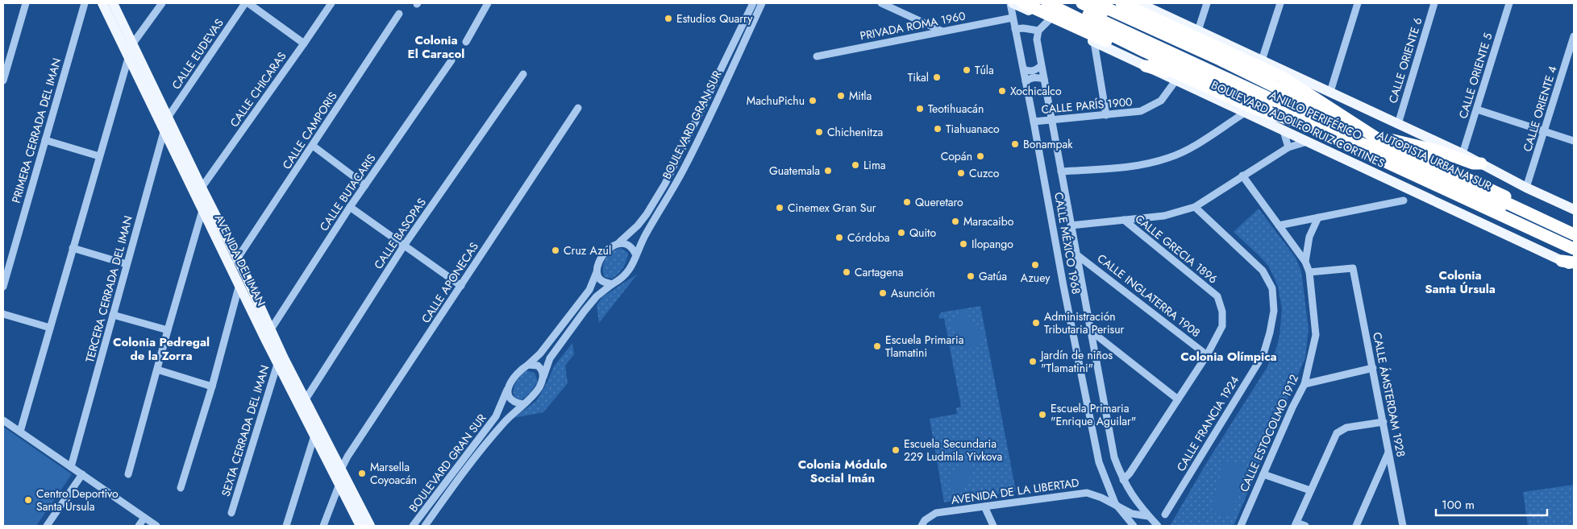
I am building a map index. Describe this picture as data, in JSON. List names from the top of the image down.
{
  "streets": {
    "highway": ["ANILLO PERIFÉRICO", "AUTOPISTA URBANA SUR"],
    "main road": ["BOULEVARD ADOLFO RUIZ CORTINES", "AVENIDA DEL IMAN"],
    "street": [
      "PRIVADA ROMA 1960",
      "CALLE EUDEVAS",
      "CALLE ORIENTE 6",
      "CALLE ORIENTE 5",
      "CALLE CHICARAS",
      "CALLE PARÍS 1900",
      "CALLE ORIENTE 4",
      "BOULEVARD GRAN SUR",
      "PRIMERA CERRADA DEL IMAN",
      "CALLE CAMPORIS",
      "CALLE BUTACARIS",
      "CALLE BASOPAS",
      "CALLE MÉXICO 1968",
      "CALLE GRECIA 1896",
      "CALLE APONECAS",
      "TERCERA CERRADA DEL IMAN",
      "CALLE INGLATERRA 1908",
      "CALLE ÁMSTERDAM 1928",
      "CALLE FRANCIA 1924",
      "SEXTA CERRADA DEL IMAN",
      "CALLE ESTOCOLMO 1912",
      "AVENIDA DE LA LIBERTAD"
    ]
  },
  "crossings": [
    ["PRIVADA ROMA 1960", "CALLE MÉXICO 1968"],
    ["CALLE EUDEVAS", "AVENIDA DEL IMAN"],
    ["CALLE EUDEVAS", "TERCERA CERRADA DEL IMAN"],
    ["CALLE CHICARAS", "AVENIDA DEL IMAN"],
    ["CALLE PARÍS 1900", "BOULEVARD ADOLFO RUIZ CORTINES"],
    ["CALLE PARÍS 1900", "CALLE MÉXICO 1968"],
    ["BOULEVARD ADOLFO RUIZ CORTINES", "CALLE MÉXICO 1968"],
    ["CALLE CAMPORIS", "AVENIDA DEL IMAN"],
    ["CALLE BUTACARIS", "AVENIDA DEL IMAN"],
    ["CALLE BASOPAS", "AVENIDA DEL IMAN"],
    ["CALLE MÉXICO 1968", "CALLE GRECIA 1896"],
    ["CALLE MÉXICO 1968", "CALLE INGLATERRA 1908"],
    ["CALLE MÉXICO 1968", "AVENIDA DE LA LIBERTAD"],
    ["CALLE GRECIA 1896", "CALLE INGLATERRA 1908"],
    ["AVENIDA DEL IMAN", "CALLE APONECAS"],
    ["AVENIDA DEL IMAN", "TERCERA CERRADA DEL IMAN"],
    ["AVENIDA DEL IMAN", "SEXTA CERRADA DEL IMAN"],
    ["CALLE ÁMSTERDAM 1928", "CALLE ESTOCOLMO 1912"]
  ],
  "districts": [
    "Colonia El Caracol",
    "Colonia Santa Úrsula",
    "Colonia Pedregal de la Zorra",
    "Colonia Olímpica",
    "Colonia Módulo Social Imán"
  ],
  "places": [
    "Estudios Quarry",
    "Túla",
    "Tikal",
    "Xochicalco",
    "Mitla",
    "MachuPichu",
    "Teotihuacán",
    "Tiahuanaco",
    "Chichenitza",
    "Bonampak",
    "Copán",
    "Lima",
    "Guatemala",
    "Cuzco",
    "Queretaro",
    "Cinemex Gran Sur",
    "Maracaibo",
    "Quito",
    "Córdoba",
    "Ilopango",
    "Cruz Azul",
    "Azuey",
    "Cartagena",
    "Gatúa",
    "Asunción",
    "Administración Tributaria Perisur",
    "Escuela Primaria Tlamatini",
    "Jardín de niños \"Tlamatini\"",
    "Escuela Primaria \"Enrique Aguilar\"",
    "Escuela Secundaria 229 Ludmila Yivkova",
    "Marsella Coyoacán",
    "Centro Deportivo Santa Úrsula"
  ],
  "scale_bar": "100 m"
}
